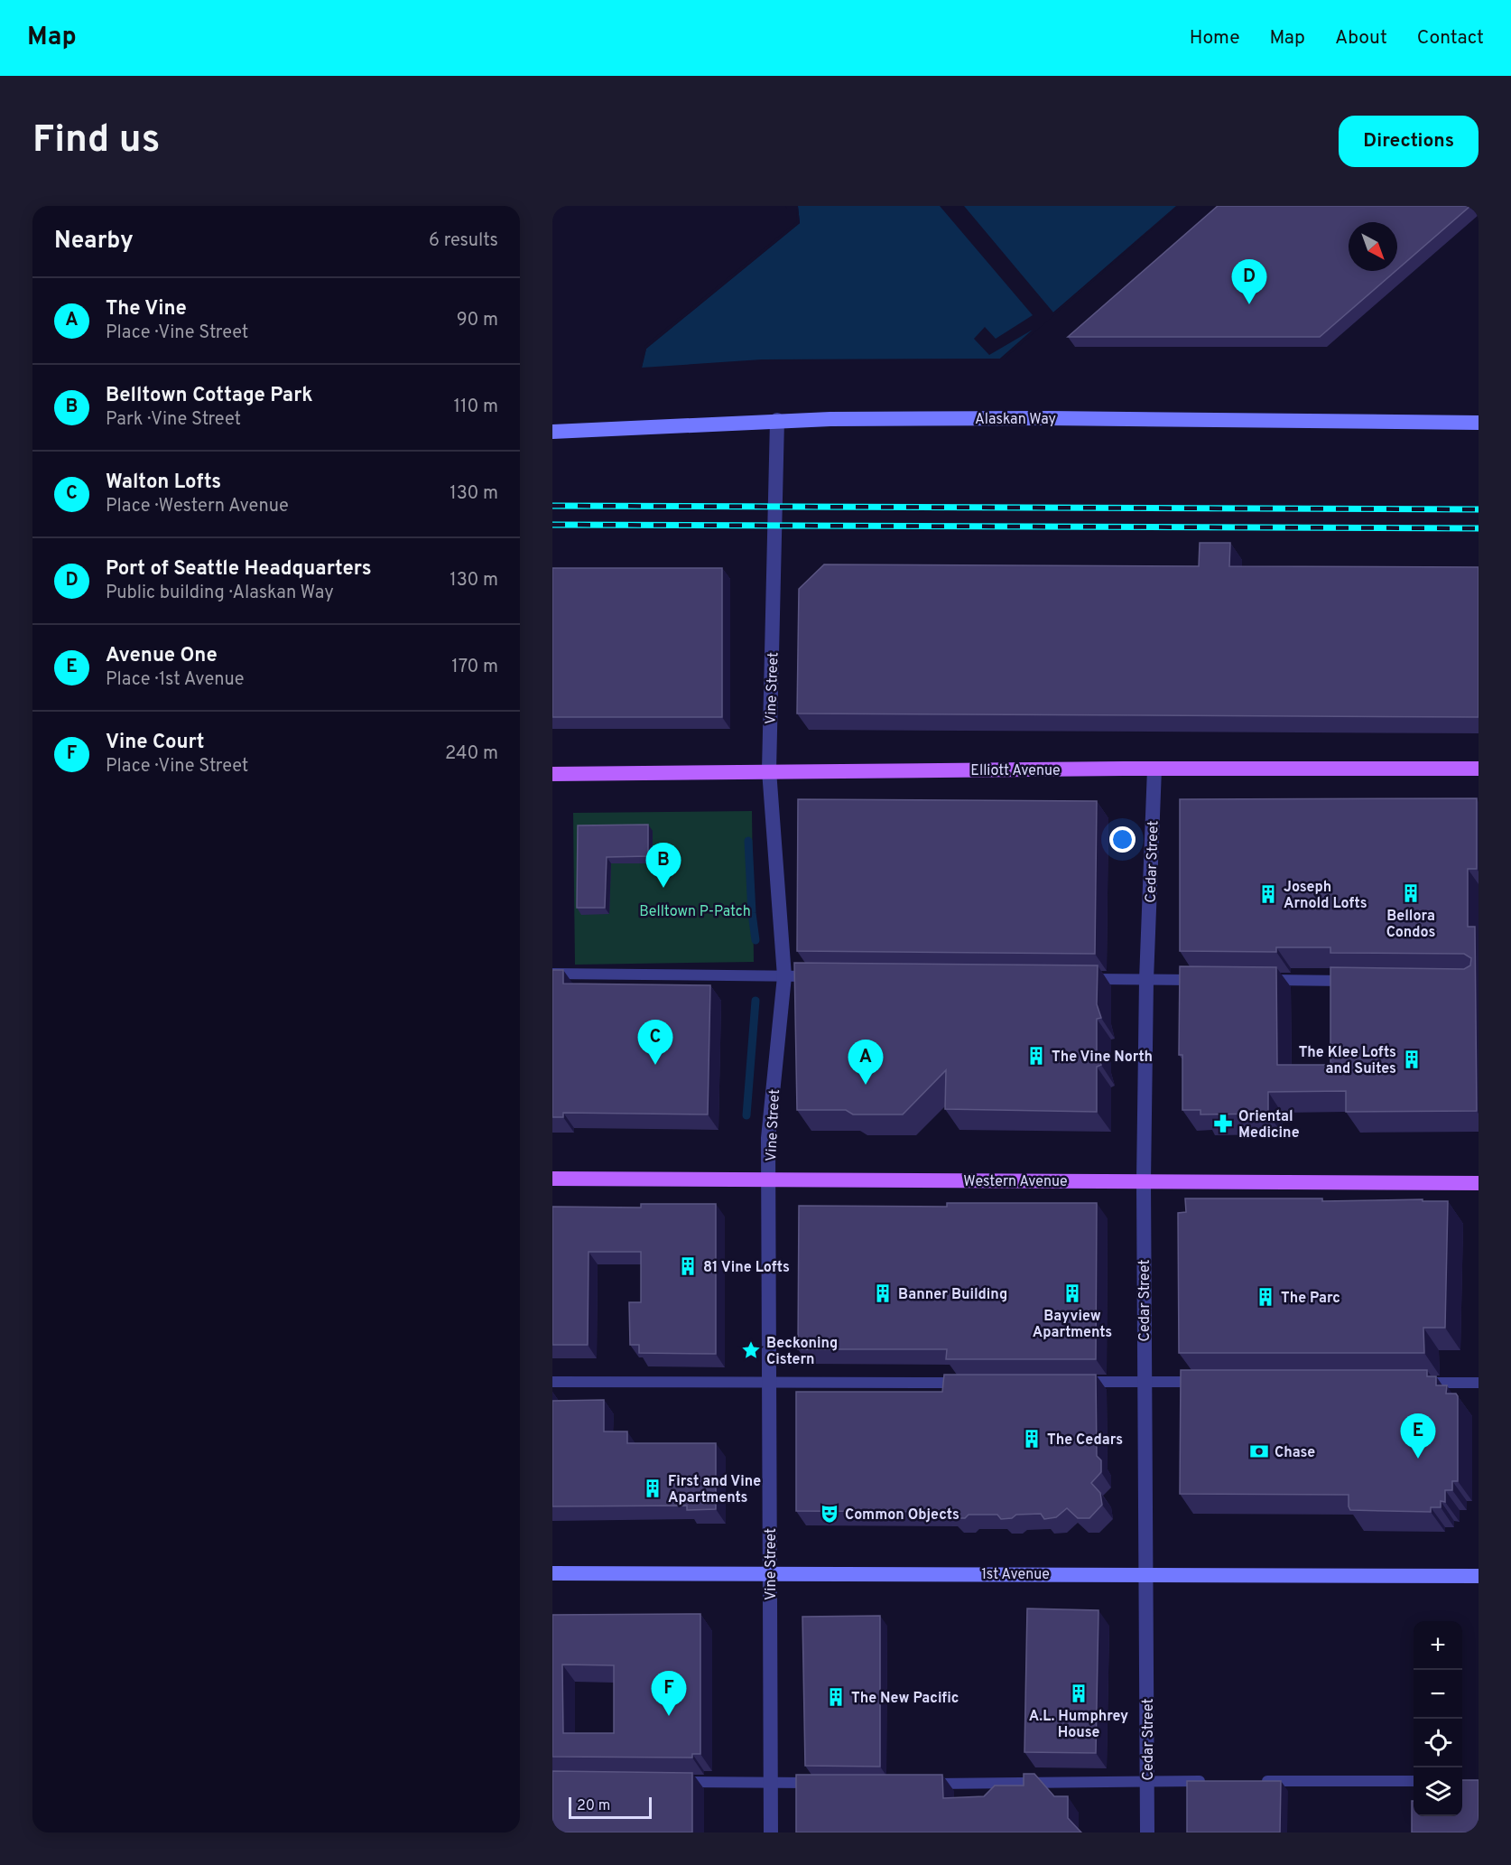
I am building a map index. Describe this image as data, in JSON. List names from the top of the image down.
{
  "streets": {
    "main road": [
      "Alaskan Way",
      "Elliott Avenue",
      "Western Avenue",
      "1st Avenue"
    ],
    "street": ["Vine Street", "Cedar Street"]
  },
  "crossings": [
    ["Alaskan Way", "Vine Street"],
    ["Vine Street", "Elliott Avenue"],
    ["Vine Street", "Western Avenue"],
    ["Vine Street", "1st Avenue"],
    ["Elliott Avenue", "Cedar Street"],
    ["Cedar Street", "Western Avenue"],
    ["Cedar Street", "1st Avenue"]
  ],
  "parks": ["Belltown P-Patch"],
  "places": {
    "building": [
      "Bellora Condos",
      "Joseph Arnold Lofts",
      "The Vine North",
      "The Klee Lofts and Suites",
      "81 Vine Lofts",
      "Banner Building",
      "Bayview Apartments",
      "The Parc",
      "The Cedars",
      "First and Vine Apartments",
      "A.L. Humphrey House",
      "The New Pacific"
    ],
    "pharmacy": ["Oriental Medicine"],
    "place": ["Beckoning Cistern"],
    "bank": ["Chase"],
    "theatre": ["Common Objects"]
  },
  "scale_bar": "20 m",
  "north": "bottom right",
  "page": {
    "header": "Map",
    "nav": [
      "Home",
      "Map",
      "About",
      "Contact"
    ],
    "buttons": "Directions",
    "title": "Find us",
    "heading": ["Nearby", "6 results"],
    "pins": [
      "D",
      "B",
      "C",
      "A",
      "E",
      "F"
    ],
    "list": [
      {
        "mark": "A",
        "name": "The Vine",
        "note": "Place · Vine Street",
        "value": "90 m"
      },
      {
        "mark": "B",
        "name": "Belltown Cottage Park",
        "note": "Park · Vine Street",
        "value": "110 m"
      },
      {
        "mark": "C",
        "name": "Walton Lofts",
        "note": "Place · Western Avenue",
        "value": "130 m"
      },
      {
        "mark": "D",
        "name": "Port of Seattle Headquarters",
        "note": "Public building · Alaskan Way",
        "value": "130 m"
      },
      {
        "mark": "E",
        "name": "Avenue One",
        "note": "Place · 1st Avenue",
        "value": "170 m"
      },
      {
        "mark": "F",
        "name": "Vine Court",
        "note": "Place · Vine Street",
        "value": "240 m"
      }
    ],
    "map_buttons": ["+", "−"],
    "scale": "20 m"
  }
}
